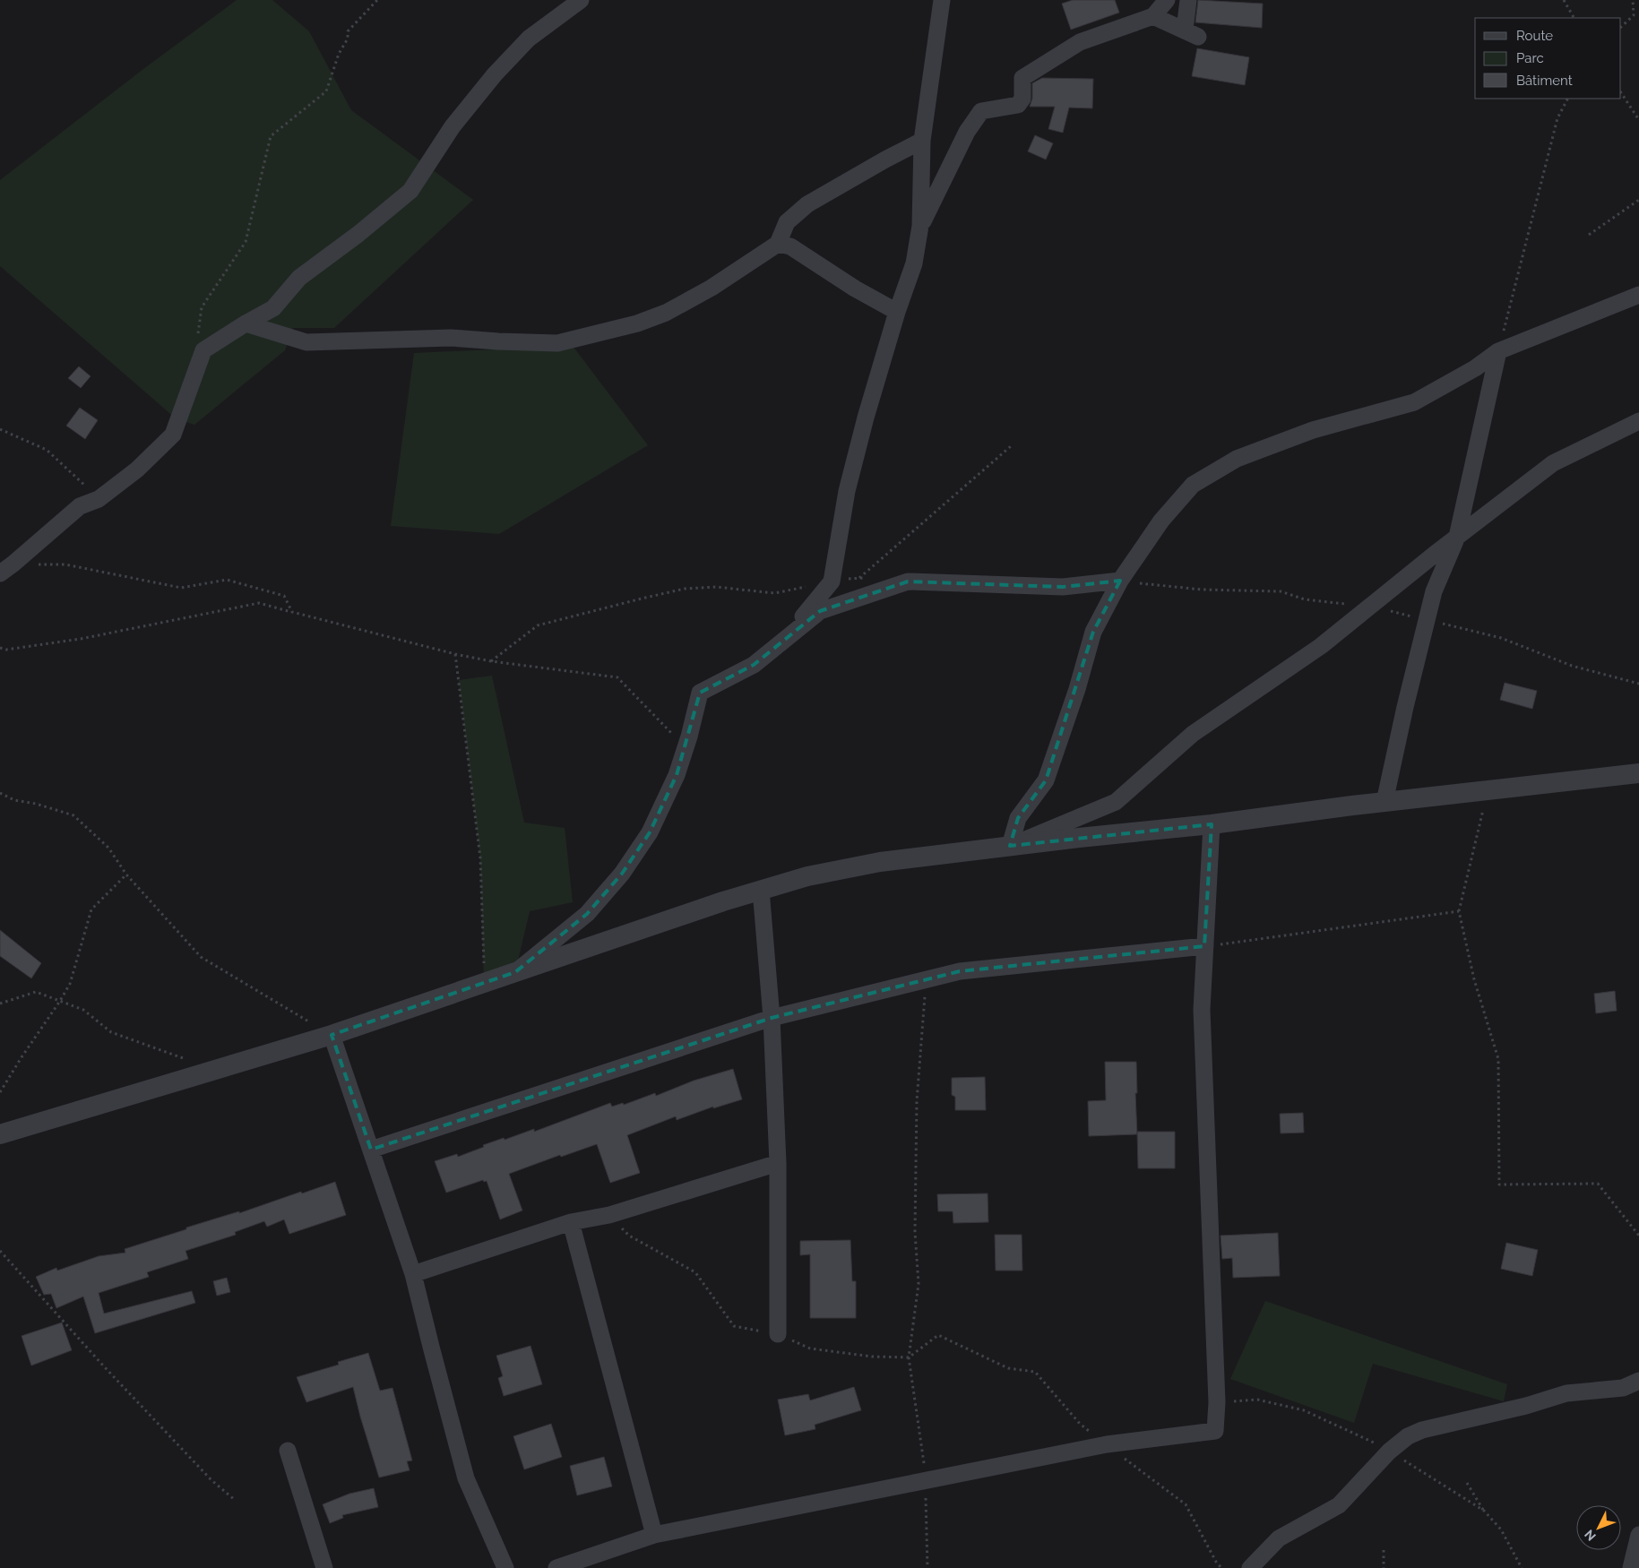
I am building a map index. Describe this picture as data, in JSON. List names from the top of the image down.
{
  "legend": ["Route", "Parc", "Bâtiment"],
  "north": "bottom left"
}
